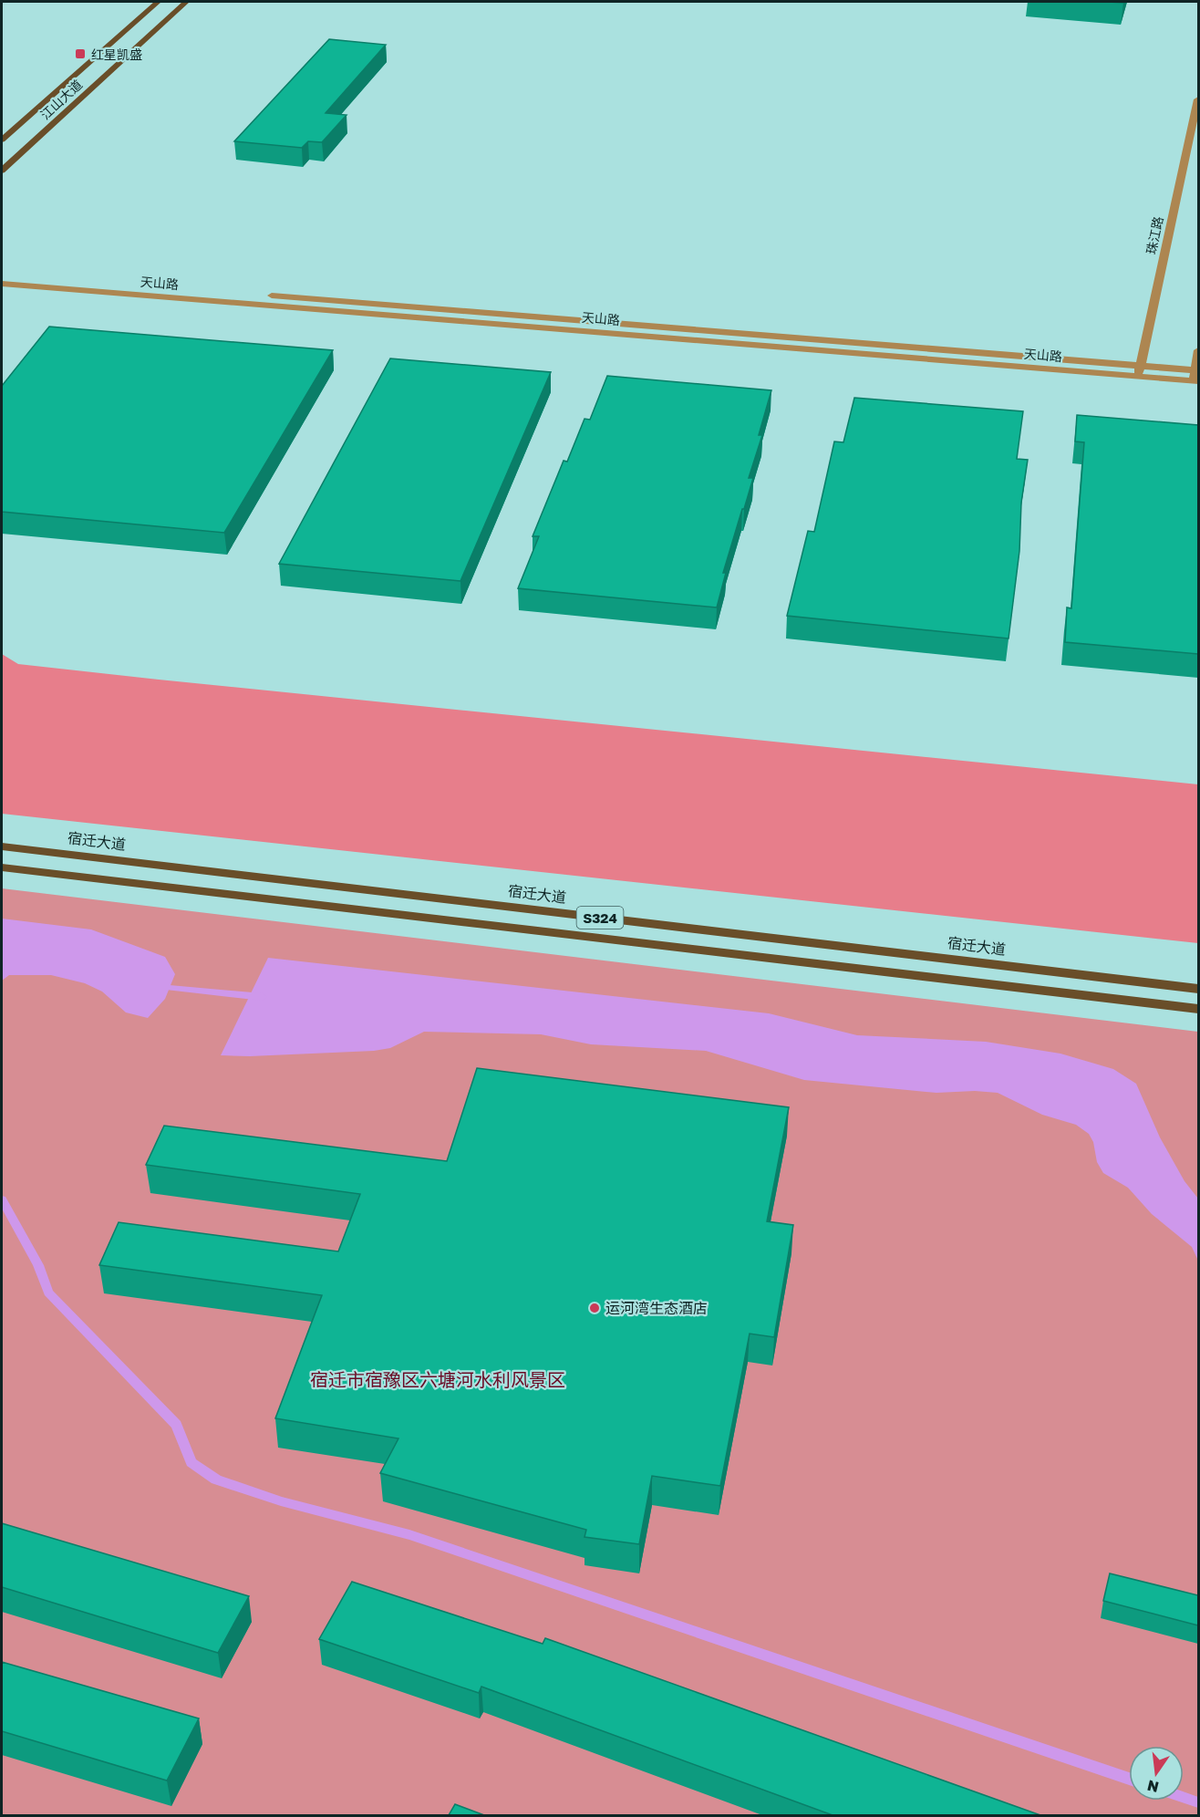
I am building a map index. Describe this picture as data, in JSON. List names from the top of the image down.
{
  "streets": {
    "main road": ["江山大道", "宿迁大道", "S324"],
    "street": ["珠江路", "天山路"]
  },
  "crossings": [
    ["珠江路", "天山路"]
  ],
  "parks": ["宿迁市宿豫区六塘河水利风景区"],
  "places": {
    "transit": ["红星凯盛"],
    "other": ["运河湾生态酒店"]
  },
  "north": "bottom"
}
